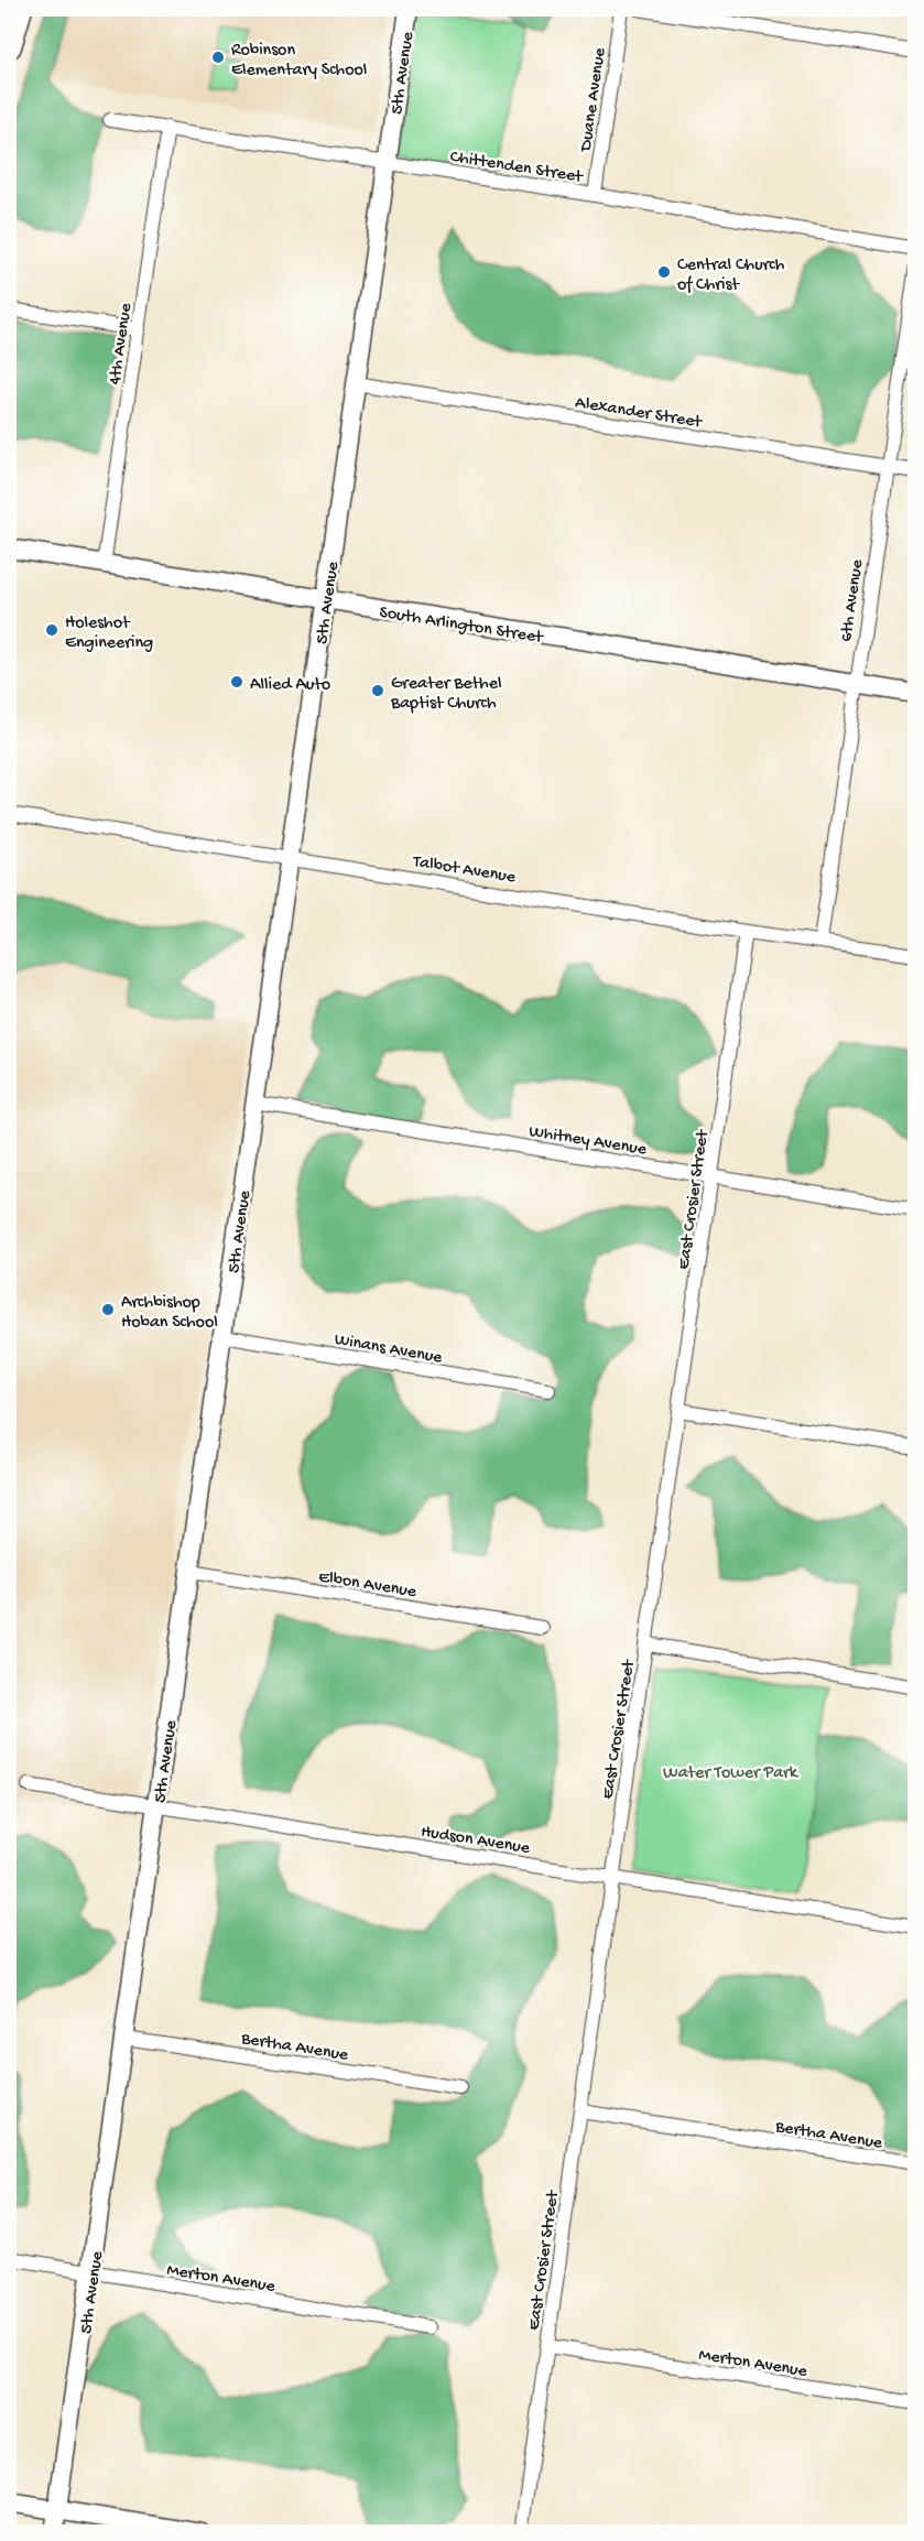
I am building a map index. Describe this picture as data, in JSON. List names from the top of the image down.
{
  "streets": {
    "street": [
      "5th Avenue",
      "Duane Avenue",
      "Chittenden Street",
      "4th Avenue",
      "Alexander Street",
      "6th Avenue",
      "South Arlington Street",
      "Talbot Avenue",
      "Whitney Avenue",
      "East Crosier Street",
      "Winans Avenue",
      "Elbon Avenue",
      "Hudson Avenue",
      "Bertha Avenue",
      "Merton Avenue"
    ]
  },
  "crossings": [
    ["5th Avenue", "Chittenden Street"],
    ["5th Avenue", "Alexander Street"],
    ["5th Avenue", "South Arlington Street"],
    ["5th Avenue", "Talbot Avenue"],
    ["5th Avenue", "Whitney Avenue"],
    ["5th Avenue", "Winans Avenue"],
    ["5th Avenue", "Elbon Avenue"],
    ["5th Avenue", "Hudson Avenue"],
    ["5th Avenue", "Bertha Avenue"],
    ["5th Avenue", "Merton Avenue"],
    ["Duane Avenue", "Chittenden Street"],
    ["Chittenden Street", "4th Avenue"],
    ["4th Avenue", "South Arlington Street"],
    ["Alexander Street", "6th Avenue"],
    ["6th Avenue", "South Arlington Street"],
    ["6th Avenue", "Talbot Avenue"],
    ["Talbot Avenue", "East Crosier Street"],
    ["Whitney Avenue", "East Crosier Street"],
    ["East Crosier Street", "Hudson Avenue"],
    ["East Crosier Street", "Bertha Avenue"],
    ["East Crosier Street", "Merton Avenue"]
  ],
  "parks": ["Water Tower Park"],
  "places": [
    "Robinson Elementary School",
    "Central Church of Christ",
    "Holeshot Engineering",
    "Allied Auto",
    "Greater Bethel Baptist Church",
    "Archbishop Hoban School"
  ]
}
